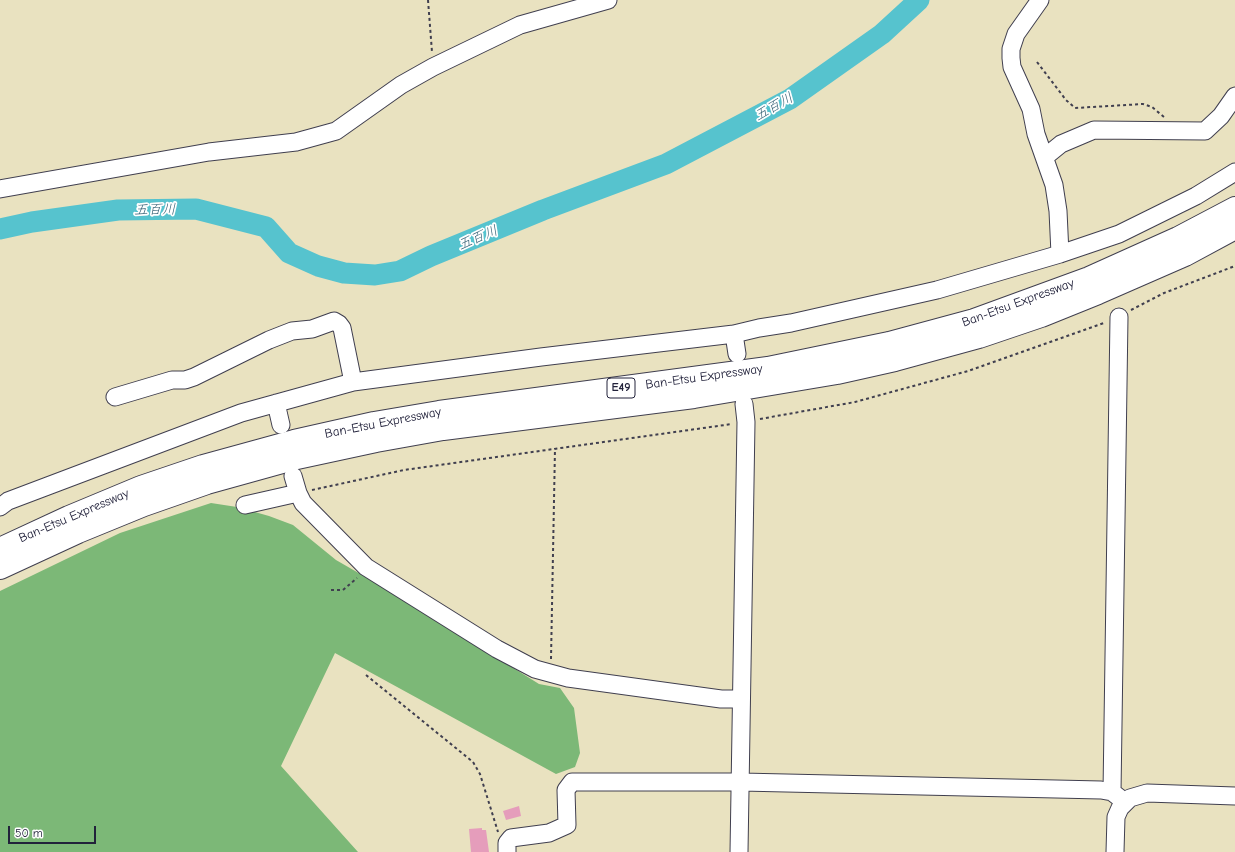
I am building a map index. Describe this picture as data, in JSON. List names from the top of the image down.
{
  "streets": {
    "highway": ["Ban-Etsu Expressway", "E49"]
  },
  "water": ["五百川"],
  "scale_bar": "50 m"
}
